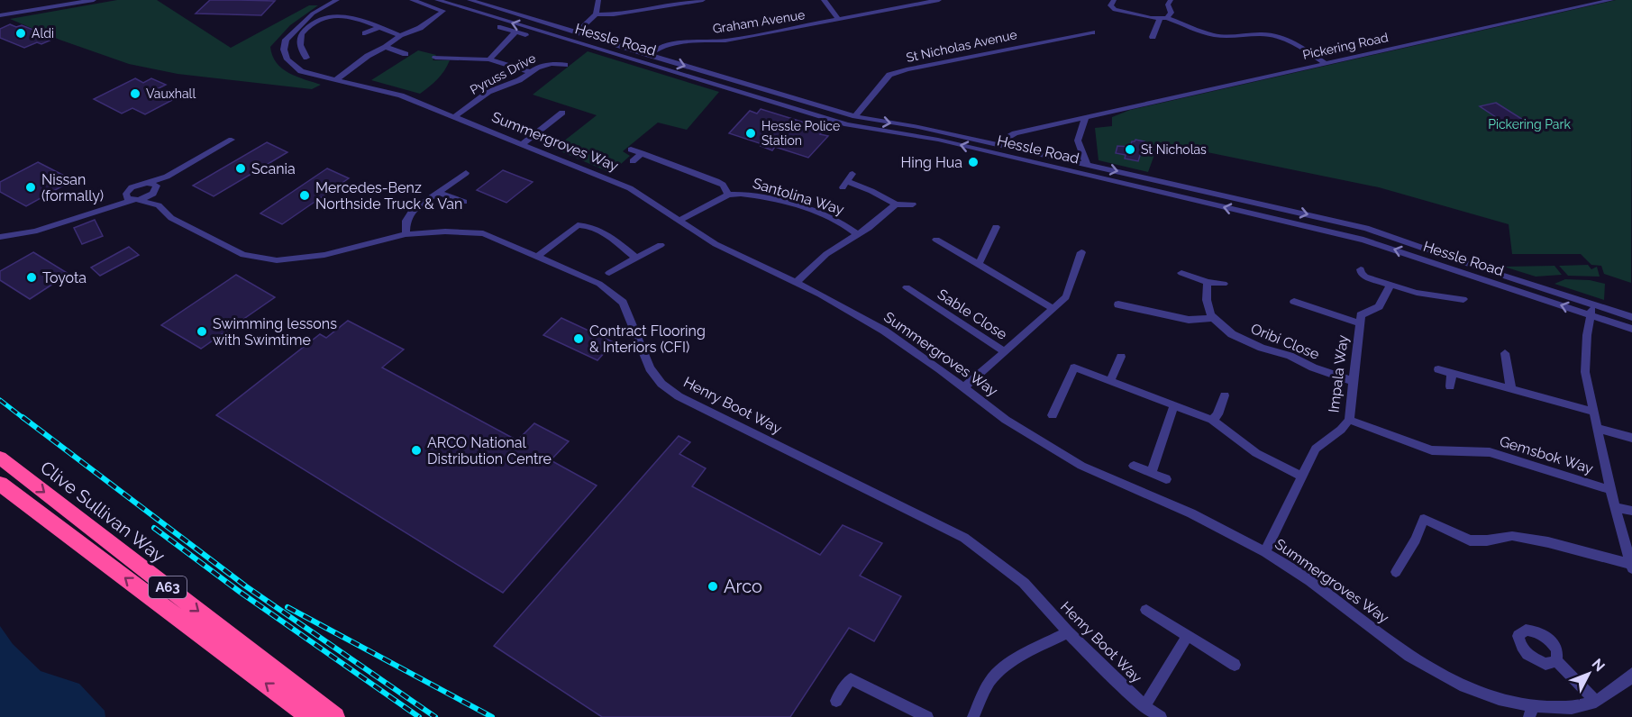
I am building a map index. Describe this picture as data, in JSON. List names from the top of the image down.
{
  "streets": {
    "highway": ["Clive Sullivan Way", "A63"],
    "street": [
      "Graham Avenue",
      "Hessle Road",
      "St Nicholas Avenue",
      "Pickering Road",
      "Pyruss Drive",
      "Summergroves Way",
      "Santolina Way",
      "Sable Close",
      "Oribi Close",
      "Impala Way",
      "Henry Boot Way",
      "Gemsbok Way"
    ]
  },
  "crossings": [
    ["Graham Avenue", "Hessle Road"],
    ["Hessle Road", "St Nicholas Avenue"],
    ["Hessle Road", "Pickering Road"],
    ["Pyruss Drive", "Summergroves Way"],
    ["Summergroves Way", "Santolina Way"],
    ["Summergroves Way", "Sable Close"],
    ["Summergroves Way", "Impala Way"],
    ["Oribi Close", "Impala Way"],
    ["Impala Way", "Gemsbok Way"]
  ],
  "parks": ["Pickering Park"],
  "places": [
    "Aldi",
    "Vauxhall",
    "Hessle Police Station",
    "St Nicholas",
    "Hing Hua",
    "Scania",
    "Nissan (formally)",
    "Mercedes-Benz Northside Truck & Van",
    "Toyota",
    "Swimming lessons with Swimtime",
    "Contract Flooring & Interiors (CFI)",
    "ARCO National Distribution Centre",
    "Arco"
  ],
  "north": "top right"
}
